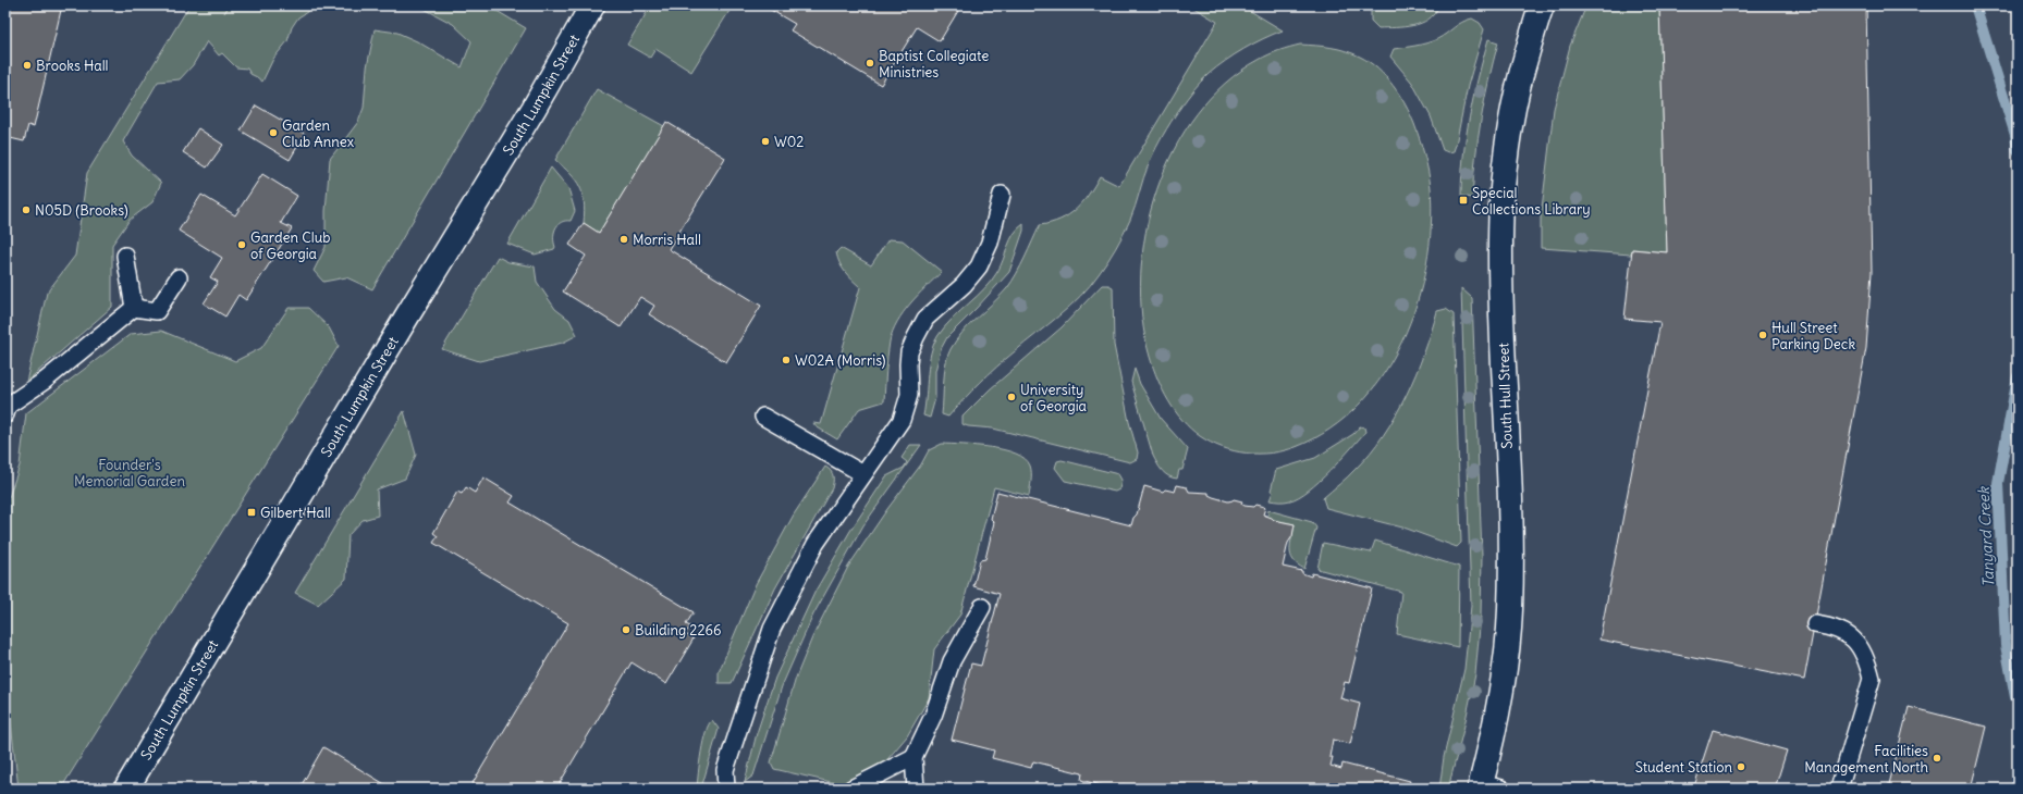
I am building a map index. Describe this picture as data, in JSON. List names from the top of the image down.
{
  "streets": {
    "main road": ["South Lumpkin Street", "South Hull Street"]
  },
  "water": ["Tanyard Creek"],
  "parks": ["Founder's Memorial Garden"],
  "places": {
    "other": [
      "Baptist Collegiate Ministries",
      "Brooks Hall",
      "Garden Club Annex",
      "W02",
      "N05D (Brooks)",
      "Morris Hall",
      "Garden Club of Georgia",
      "Hull Street Parking Deck",
      "W02A (Morris)",
      "University of Georgia",
      "Building 2266",
      "Facilities Management North",
      "Student Station"
    ],
    "transit": ["Special Collections Library", "Gilbert Hall"]
  }
}
